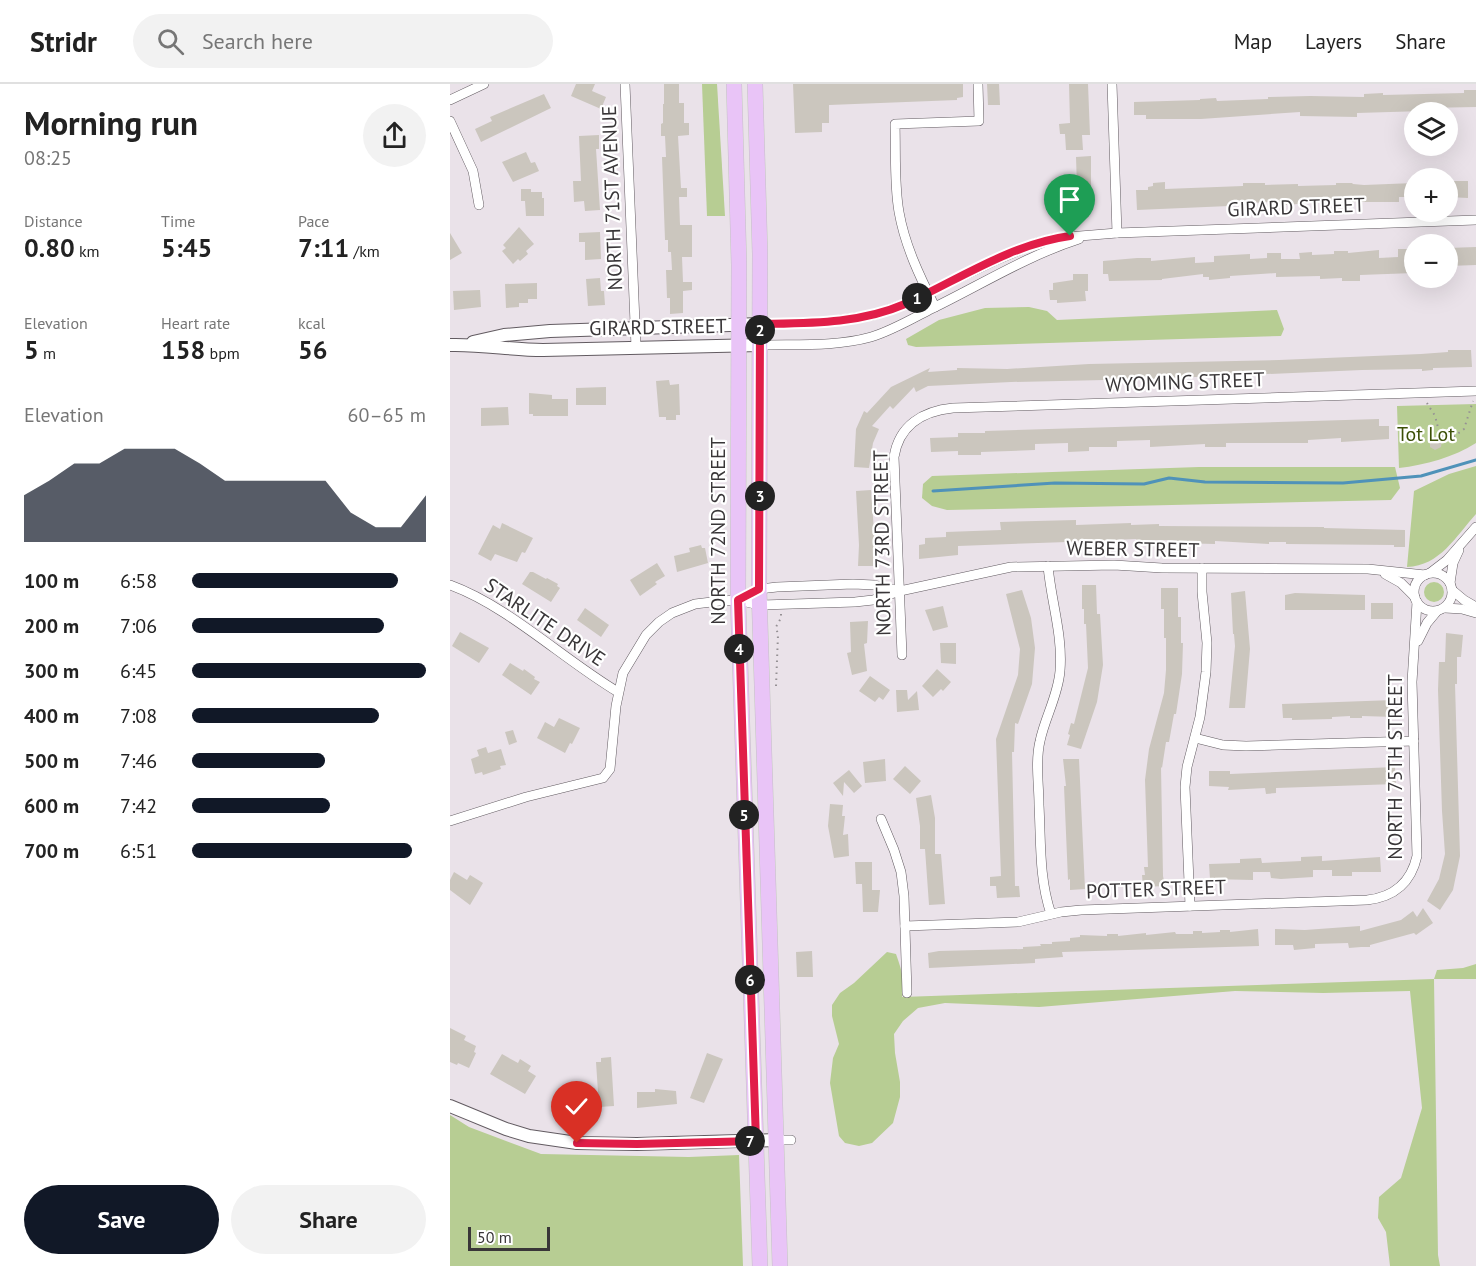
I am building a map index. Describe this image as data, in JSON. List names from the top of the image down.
{
  "streets": {
    "main road": ["NORTH 72ND STREET"],
    "street": [
      "NORTH 71ST AVENUE",
      "GIRARD STREET",
      "WYOMING STREET",
      "NORTH 73RD STREET",
      "WEBER STREET",
      "STARLITE DRIVE",
      "NORTH 75TH STREET",
      "POTTER STREET"
    ]
  },
  "crossings": [
    ["NORTH 71ST AVENUE", "GIRARD STREET"],
    ["GIRARD STREET", "NORTH 72ND STREET"],
    ["WYOMING STREET", "NORTH 73RD STREET"],
    ["NORTH 72ND STREET", "WEBER STREET"],
    ["NORTH 73RD STREET", "WEBER STREET"],
    ["WEBER STREET", "NORTH 75TH STREET"],
    ["NORTH 75TH STREET", "POTTER STREET"]
  ],
  "parks": ["Tot Lot"],
  "scale_bar": "50 m",
  "page": {
    "header": "Stridr",
    "search": "Search here",
    "nav": ["Map", "Layers", "Share"],
    "heading": ["Morning run", "08:25"],
    "map_buttons": ["+", "−"],
    "stats": [
      ["Distance", "0.80 km"],
      ["Time", "5:45"],
      ["Pace", "7:11 /km"],
      ["Elevation", "5 m"],
      ["Heart rate", "158 bpm"],
      ["kcal", "56"]
    ],
    "pins": [
      "1",
      "2",
      "3",
      "4",
      "5",
      "6",
      "7"
    ],
    "chart": ["Elevation", "60–65 m"],
    "list": [
      {
        "name": "100 m",
        "note": "6:58"
      },
      {
        "name": "200 m",
        "note": "7:06"
      },
      {
        "name": "300 m",
        "note": "6:45"
      },
      {
        "name": "400 m",
        "note": "7:08"
      },
      {
        "name": "500 m",
        "note": "7:46"
      },
      {
        "name": "600 m",
        "note": "7:42"
      },
      {
        "name": "700 m",
        "note": "6:51"
      }
    ],
    "buttons": ["Save", "Share"],
    "scale": "50 m"
  }
}
